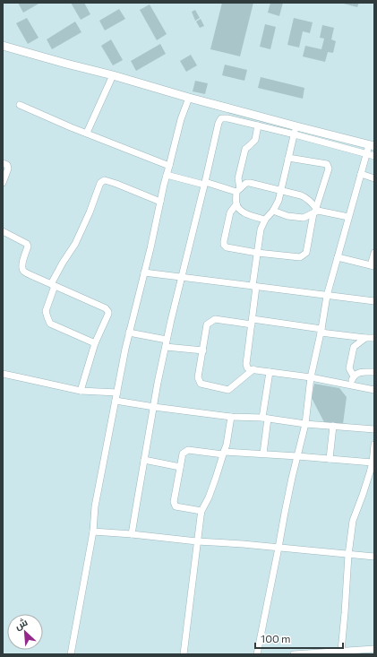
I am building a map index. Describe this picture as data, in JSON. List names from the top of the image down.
{
  "scale_bar": "100 m",
  "north": "top left"
}
